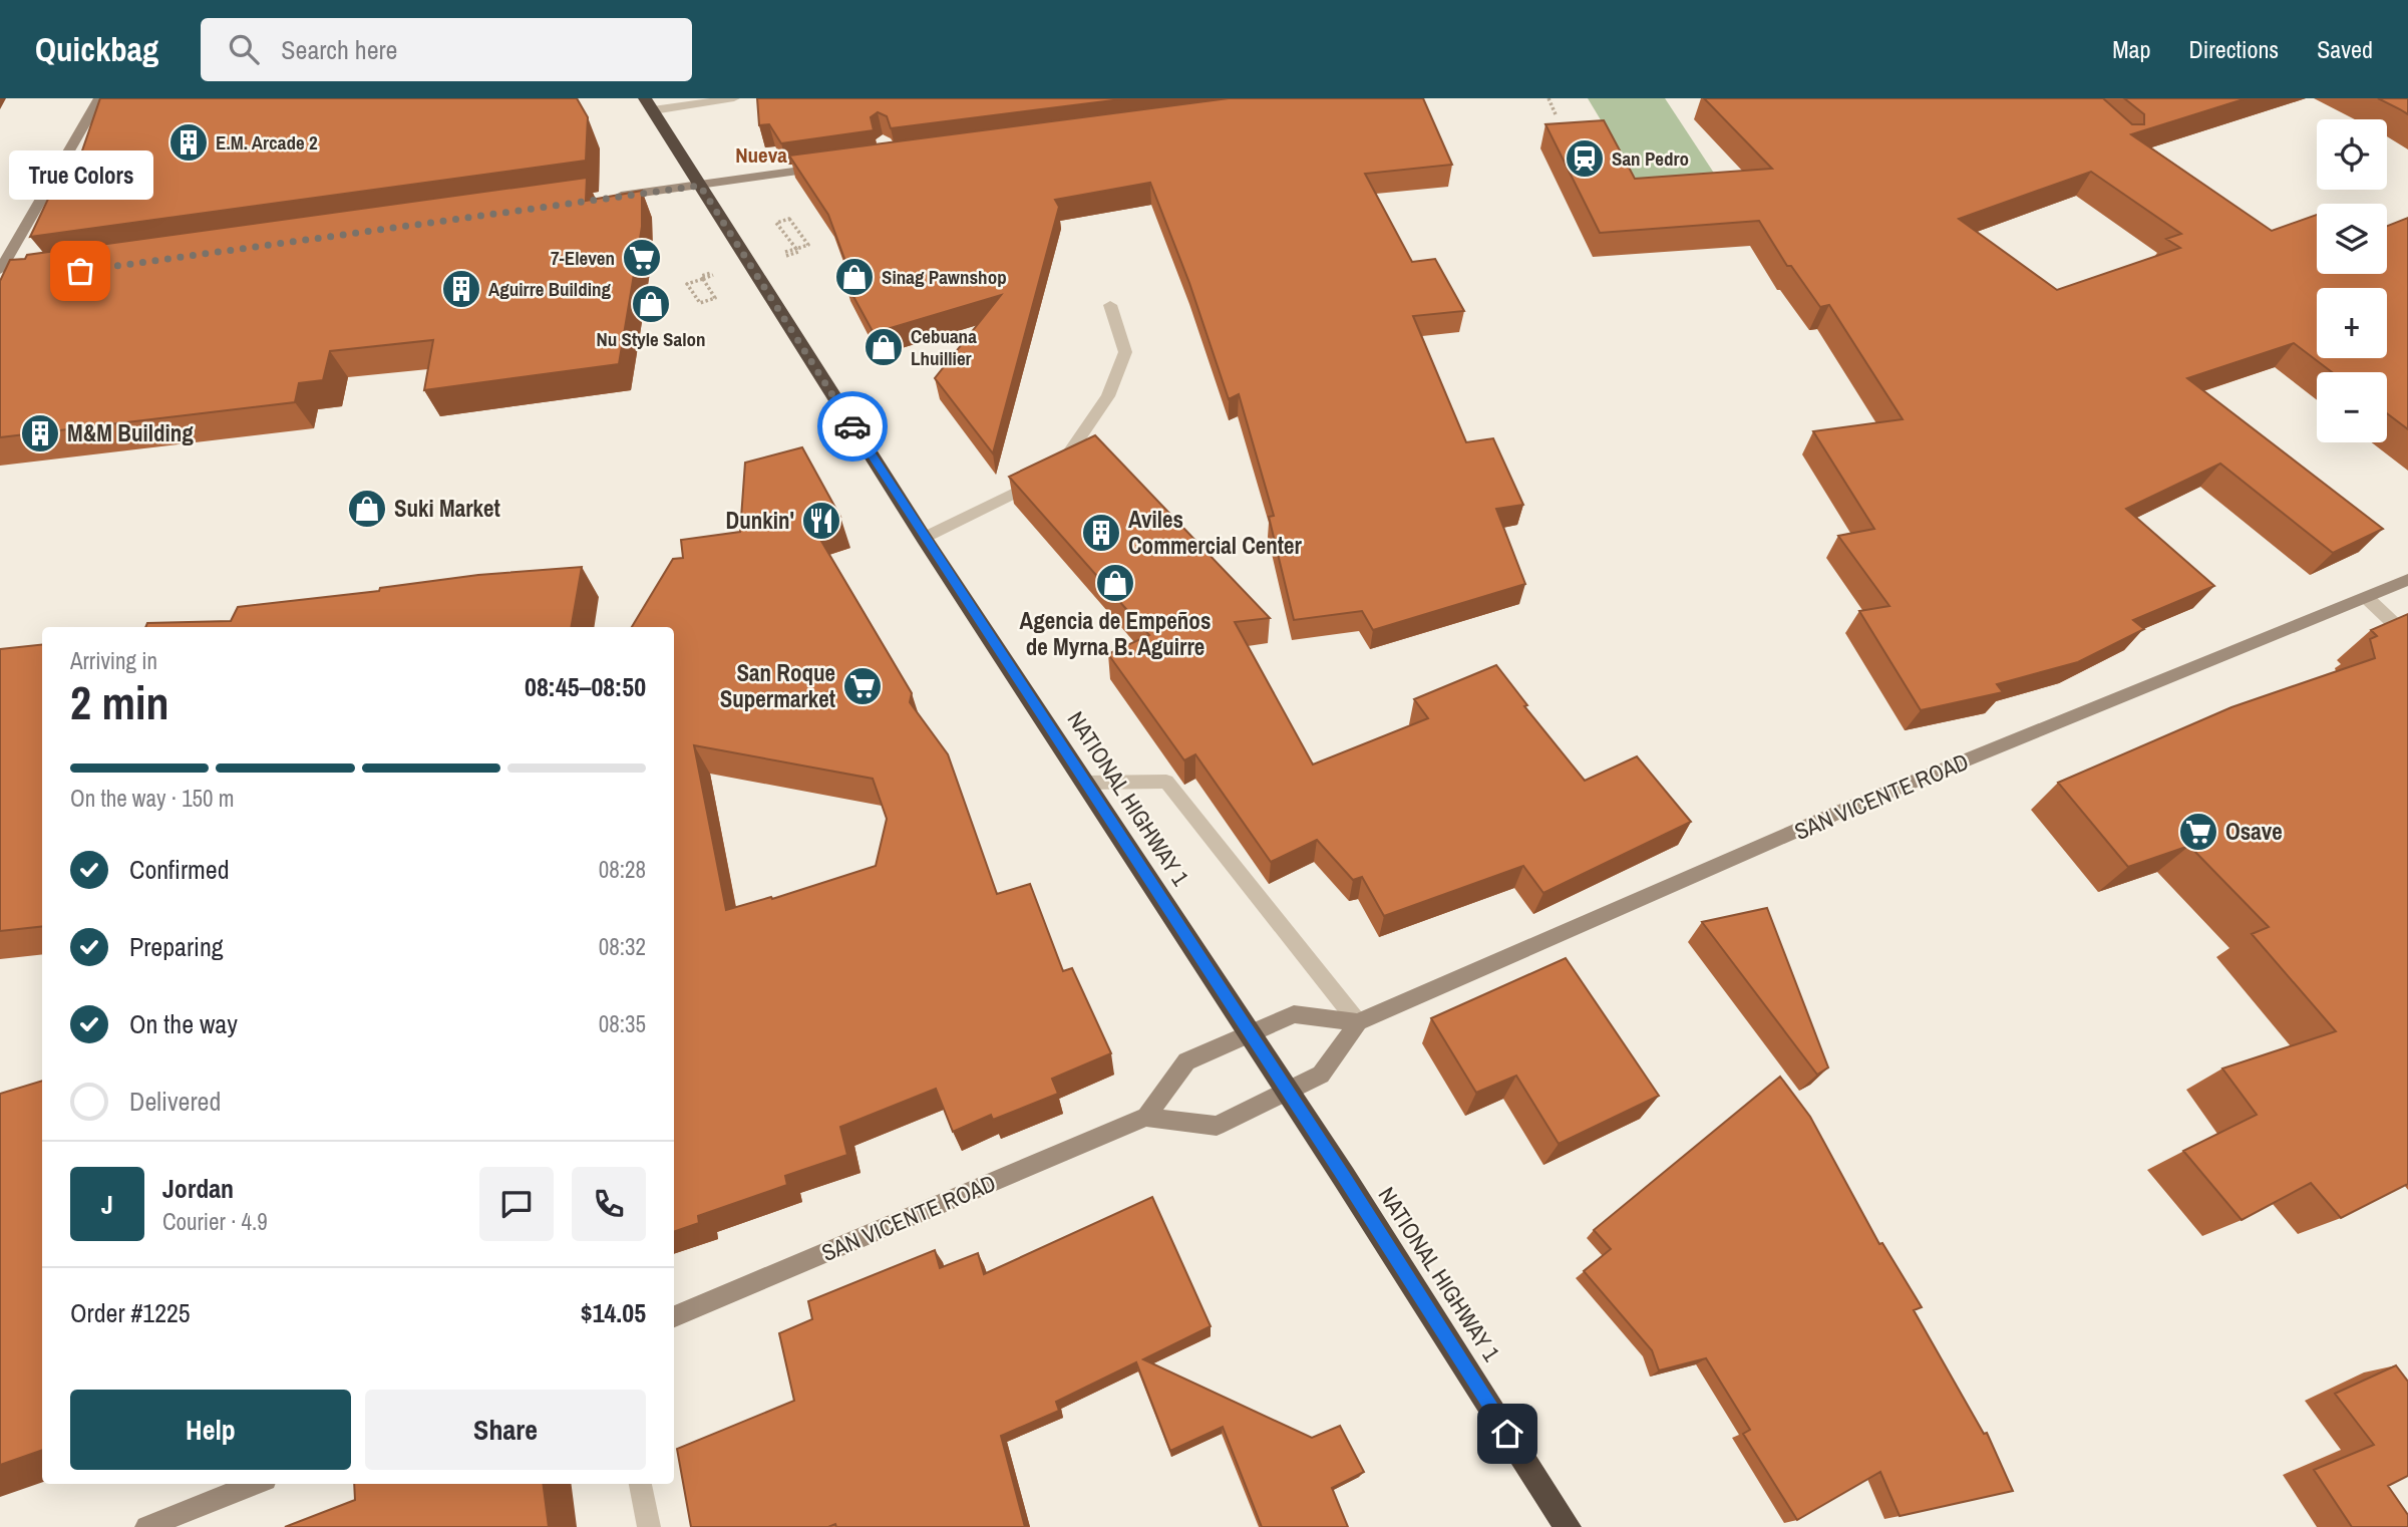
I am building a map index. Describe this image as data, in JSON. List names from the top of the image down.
{
  "streets": {
    "highway": ["NATIONAL HIGHWAY 1"],
    "main road": ["SAN VICENTE ROAD"]
  },
  "districts": ["Nueva"],
  "places": {
    "building": [
      "E.M. Arcade 2",
      "Aguirre Building",
      "M&M Building",
      "Aviles Commercial Center"
    ],
    "station": ["San Pedro"],
    "supermarket": ["7-Eleven", "San Roque Supermarket", "Osave"],
    "other": ["True Colors"],
    "shop": [
      "Sinag Pawnshop",
      "Nu Style Salon",
      "Cebuana Lhuillier",
      "Suki Market",
      "Agencia de Empeños de Myrna B. Aguirre"
    ],
    "restaurant": ["Dunkin'"]
  },
  "page": {
    "header": "Quickbag",
    "search": "Search here",
    "nav": ["Map", "Directions", "Saved"],
    "map_buttons": ["+", "−"],
    "bubble": "True Colors",
    "heading": ["2 min", "Arriving in", "08:45–08:50"],
    "panel": [
      "Jordan",
      "Courier · 4.9",
      "Order #1225",
      "$14.05"
    ],
    "bar": "On the way · 150 m",
    "list": [
      ["Confirmed", "08:28"],
      ["Preparing", "08:32"],
      ["On the way", "08:35"],
      "Delivered"
    ],
    "round": "J",
    "buttons": ["Help", "Share"]
  }
}
